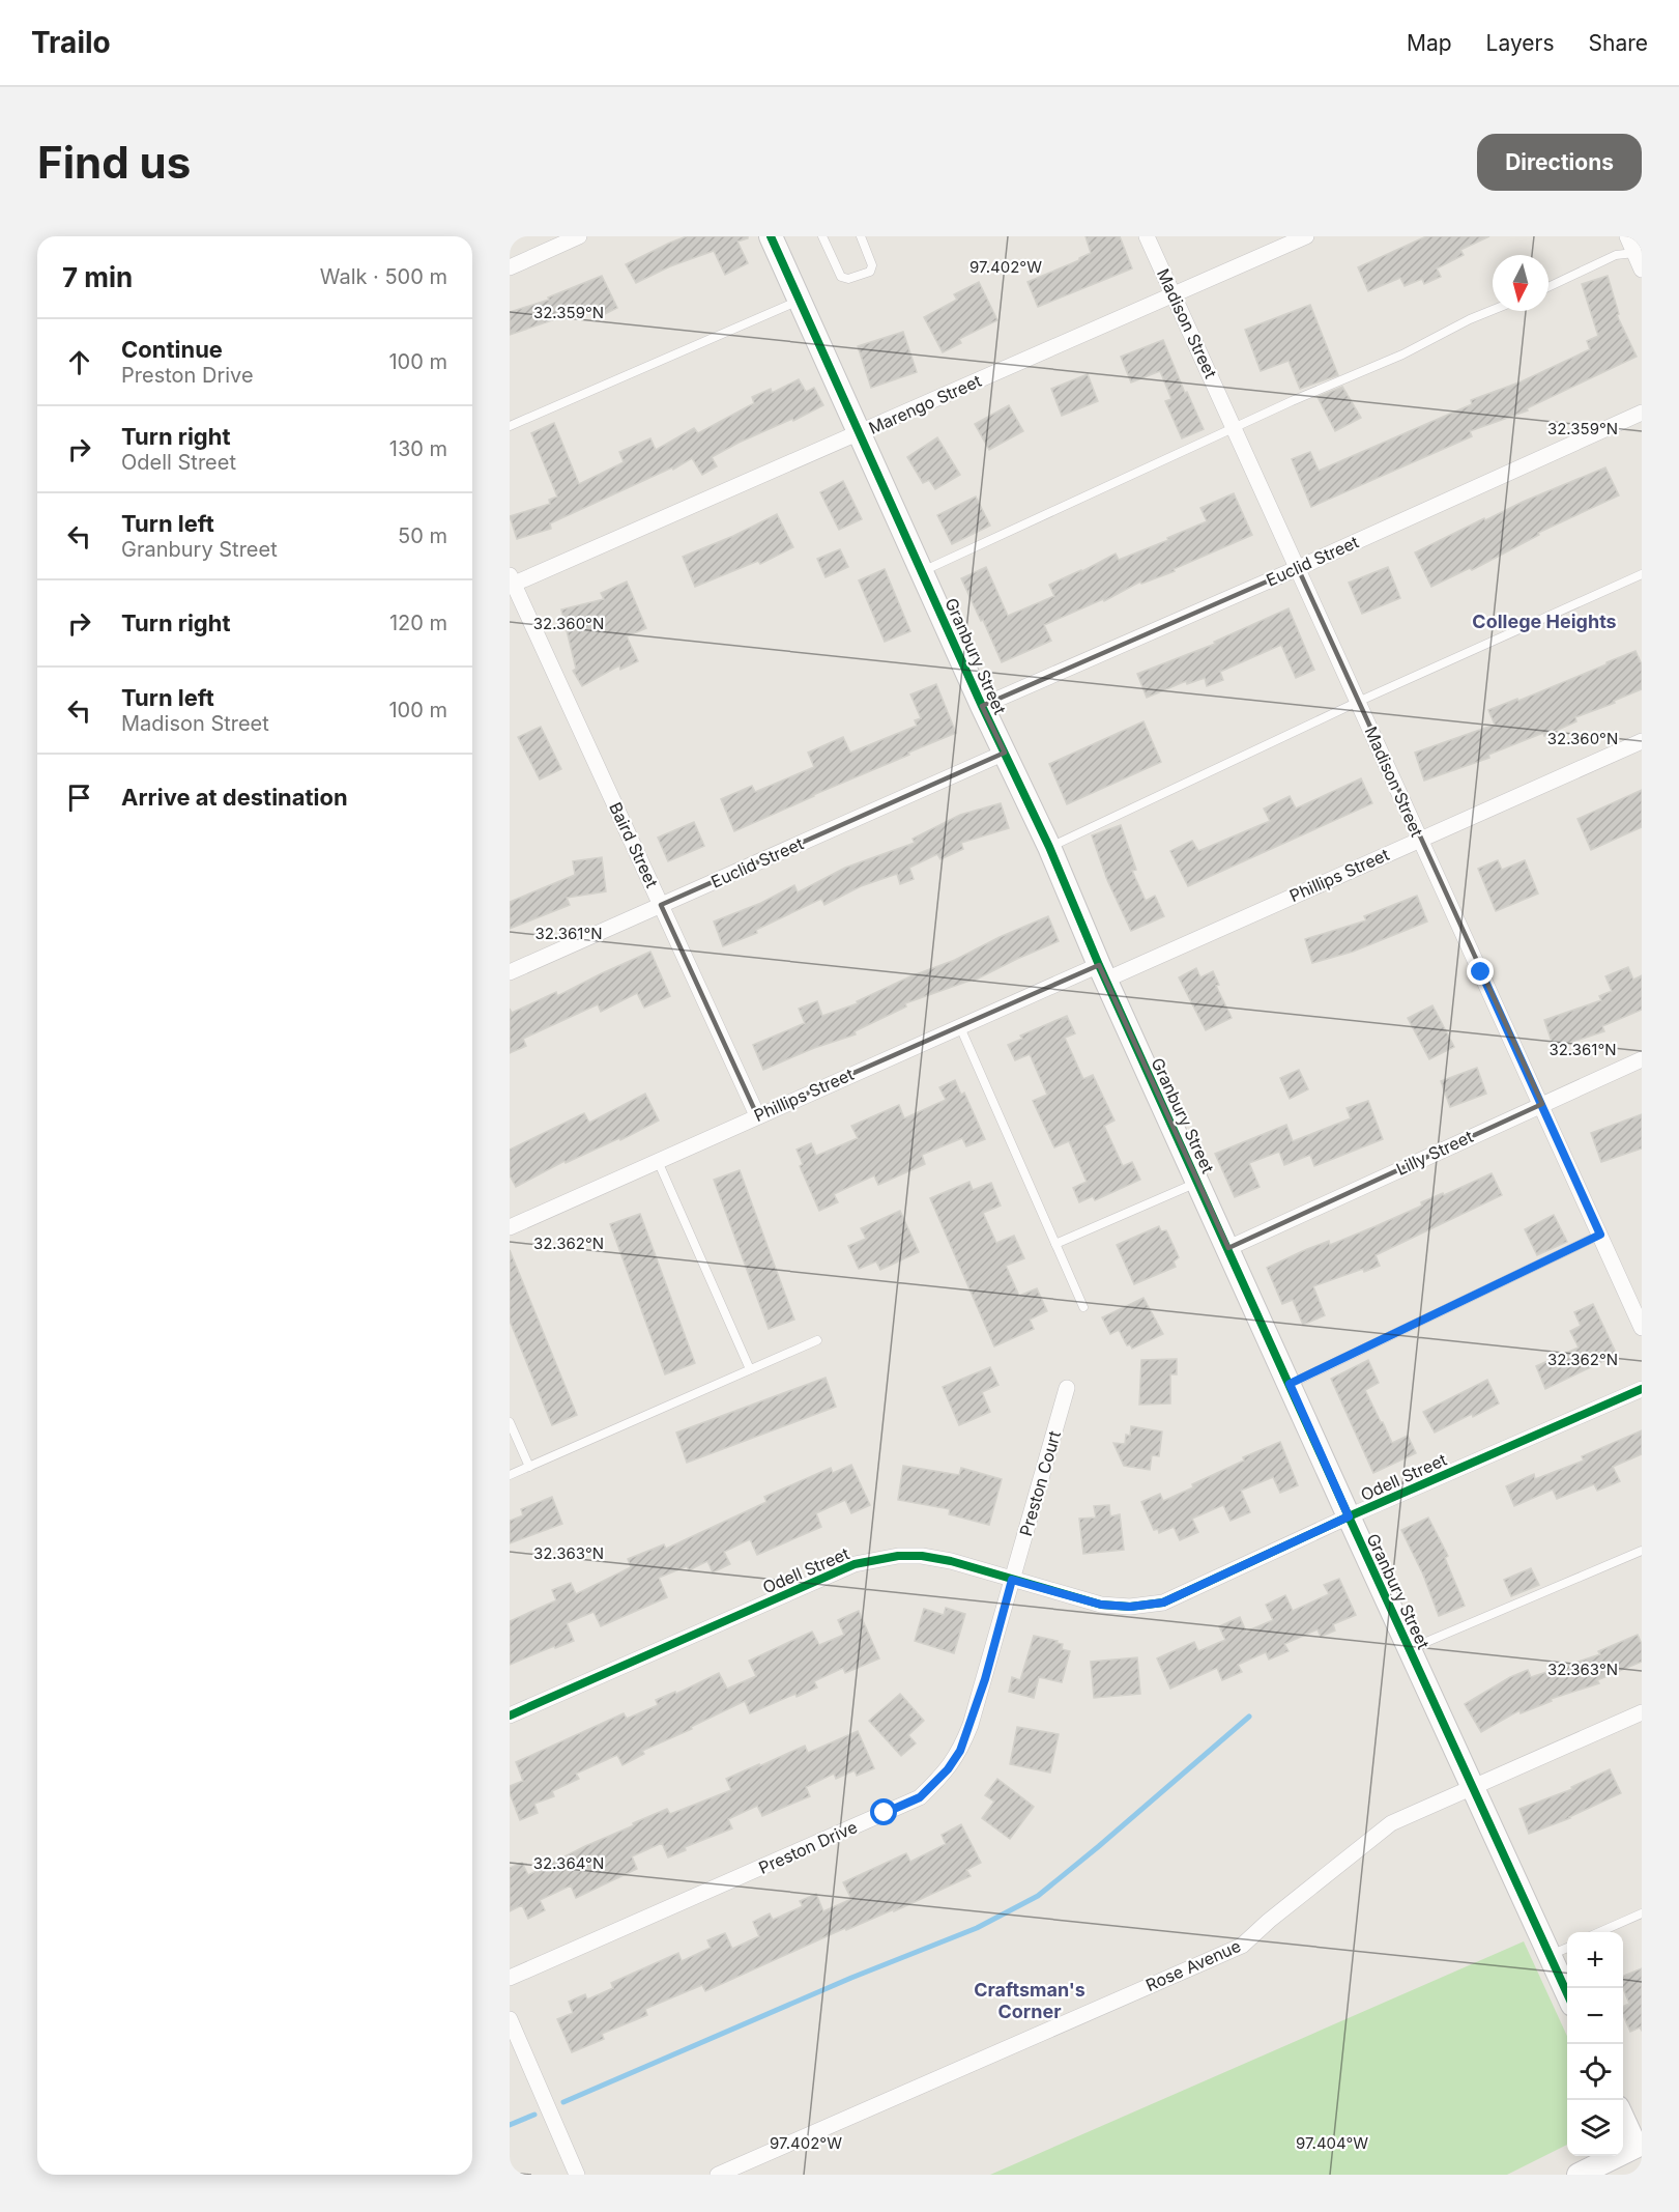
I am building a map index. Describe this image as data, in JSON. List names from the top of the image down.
{
  "streets": {
    "street": [
      "Madison Street",
      "Marengo Street",
      "Euclid Street",
      "Granbury Street",
      "Baird Street",
      "Phillips Street",
      "Lilly Street",
      "Odell Street",
      "Preston Court",
      "Preston Drive",
      "Rose Avenue"
    ]
  },
  "crossings": [
    ["Madison Street", "Marengo Street"],
    ["Madison Street", "Euclid Street"],
    ["Madison Street", "Phillips Street"],
    ["Madison Street", "Lilly Street"],
    ["Marengo Street", "Granbury Street"],
    ["Marengo Street", "Baird Street"],
    ["Euclid Street", "Granbury Street"],
    ["Euclid Street", "Baird Street"],
    ["Granbury Street", "Phillips Street"],
    ["Granbury Street", "Lilly Street"],
    ["Granbury Street", "Odell Street"],
    ["Granbury Street", "Rose Avenue"],
    ["Baird Street", "Phillips Street"],
    ["Odell Street", "Preston Court"],
    ["Odell Street", "Preston Drive"],
    ["Preston Court", "Preston Drive"]
  ],
  "districts": ["College Heights", "Craftsman's Corner"],
  "north": "bottom",
  "page": {
    "header": "Trailo",
    "nav": ["Map", "Layers", "Share"],
    "buttons": "Directions",
    "title": "Find us",
    "heading": ["7 min", "Walk · 500 m"],
    "list": [
      ["Continue", "Preston Drive", "100 m"],
      ["Turn right", "Odell Street", "130 m"],
      ["Turn left", "Granbury Street", "50 m"],
      ["Turn right", "120 m"],
      ["Turn left", "Madison Street", "100 m"],
      "Arrive at destination"
    ],
    "map_buttons": ["+", "−"]
  },
  "coordinates": [
    "97.402°W",
    "32.359°N",
    "32.360°N",
    "32.361°N",
    "32.362°N",
    "32.363°N",
    "32.364°N",
    "97.404°W"
  ]
}
